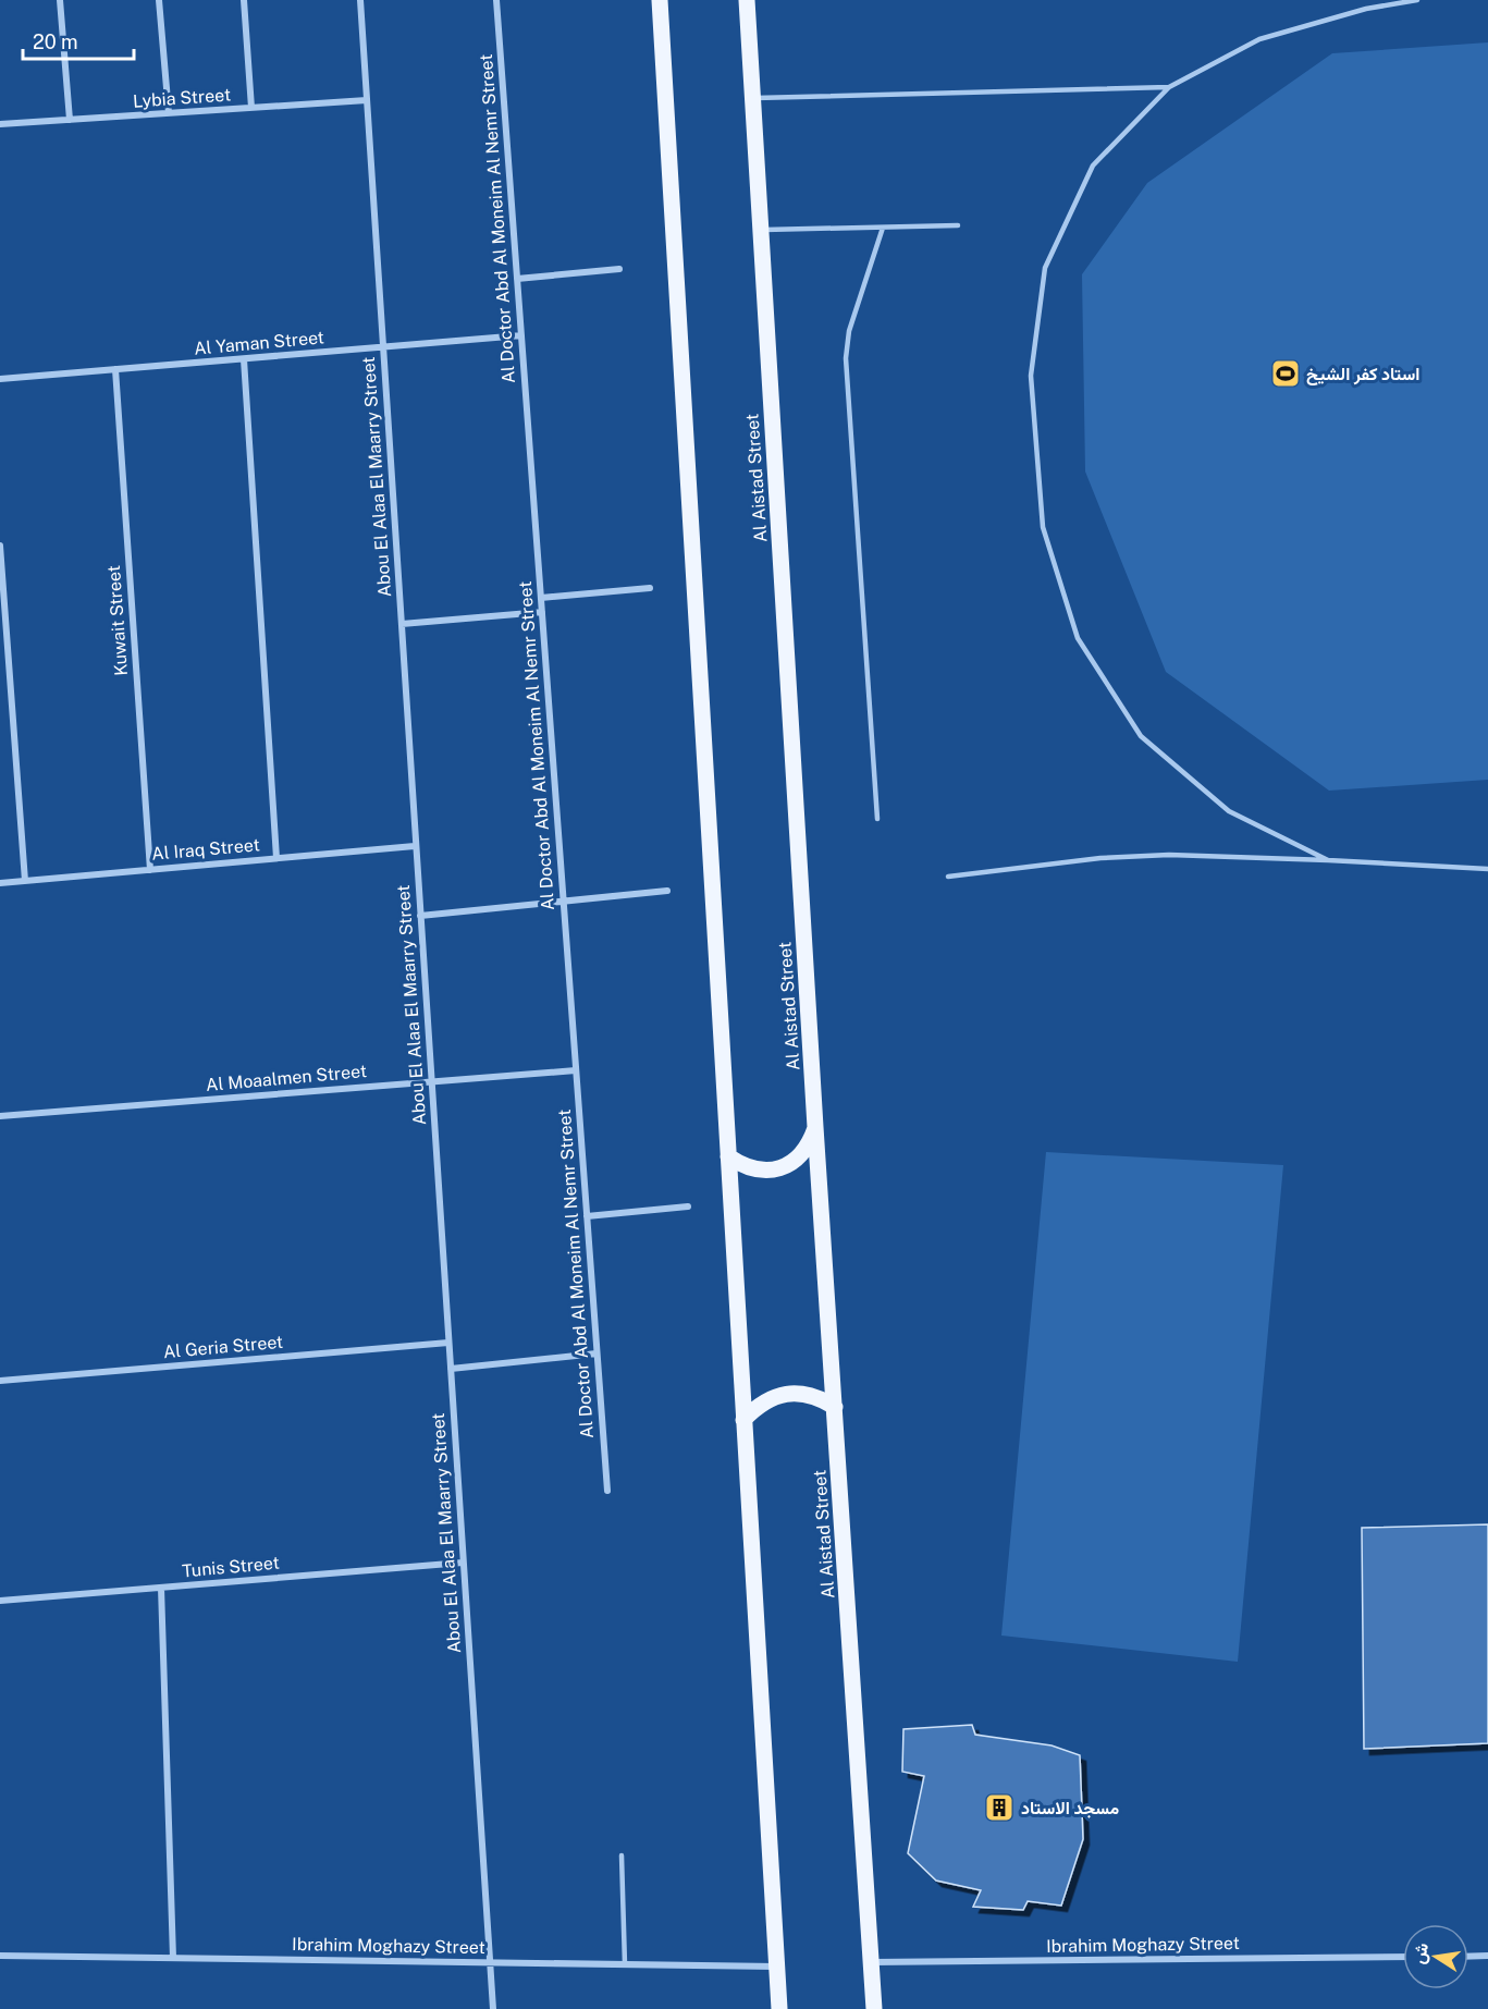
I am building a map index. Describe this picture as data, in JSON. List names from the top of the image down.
{
  "streets": {
    "main road": ["Al Aistad Street"],
    "street": [
      "Lybia Street",
      "Al Doctor Abd Al Moneim Al Nemr Street",
      "Al Yaman Street",
      "Abou El Alaa El Maarry Street",
      "Kuwait Street",
      "Al Iraq Street",
      "Al Moaalmen Street",
      "Al Geria Street",
      "Tunis Street",
      "Ibrahim Moghazy Street"
    ]
  },
  "crossings": [
    ["Lybia Street", "Abou El Alaa El Maarry Street"],
    ["Al Doctor Abd Al Moneim Al Nemr Street", "Al Yaman Street"],
    ["Al Doctor Abd Al Moneim Al Nemr Street", "Al Moaalmen Street"],
    ["Al Yaman Street", "Abou El Alaa El Maarry Street"],
    ["Al Yaman Street", "Kuwait Street"],
    ["Abou El Alaa El Maarry Street", "Al Iraq Street"],
    ["Abou El Alaa El Maarry Street", "Al Moaalmen Street"],
    ["Abou El Alaa El Maarry Street", "Al Geria Street"],
    ["Abou El Alaa El Maarry Street", "Tunis Street"],
    ["Abou El Alaa El Maarry Street", "Ibrahim Moghazy Street"],
    ["Al Aistad Street", "Ibrahim Moghazy Street"],
    ["Kuwait Street", "Al Iraq Street"]
  ],
  "places": {
    "sports": ["استاد كفر الشيخ"],
    "building": ["مسجد الاستاد"]
  },
  "scale_bar": "20 m",
  "north": "left"
}
